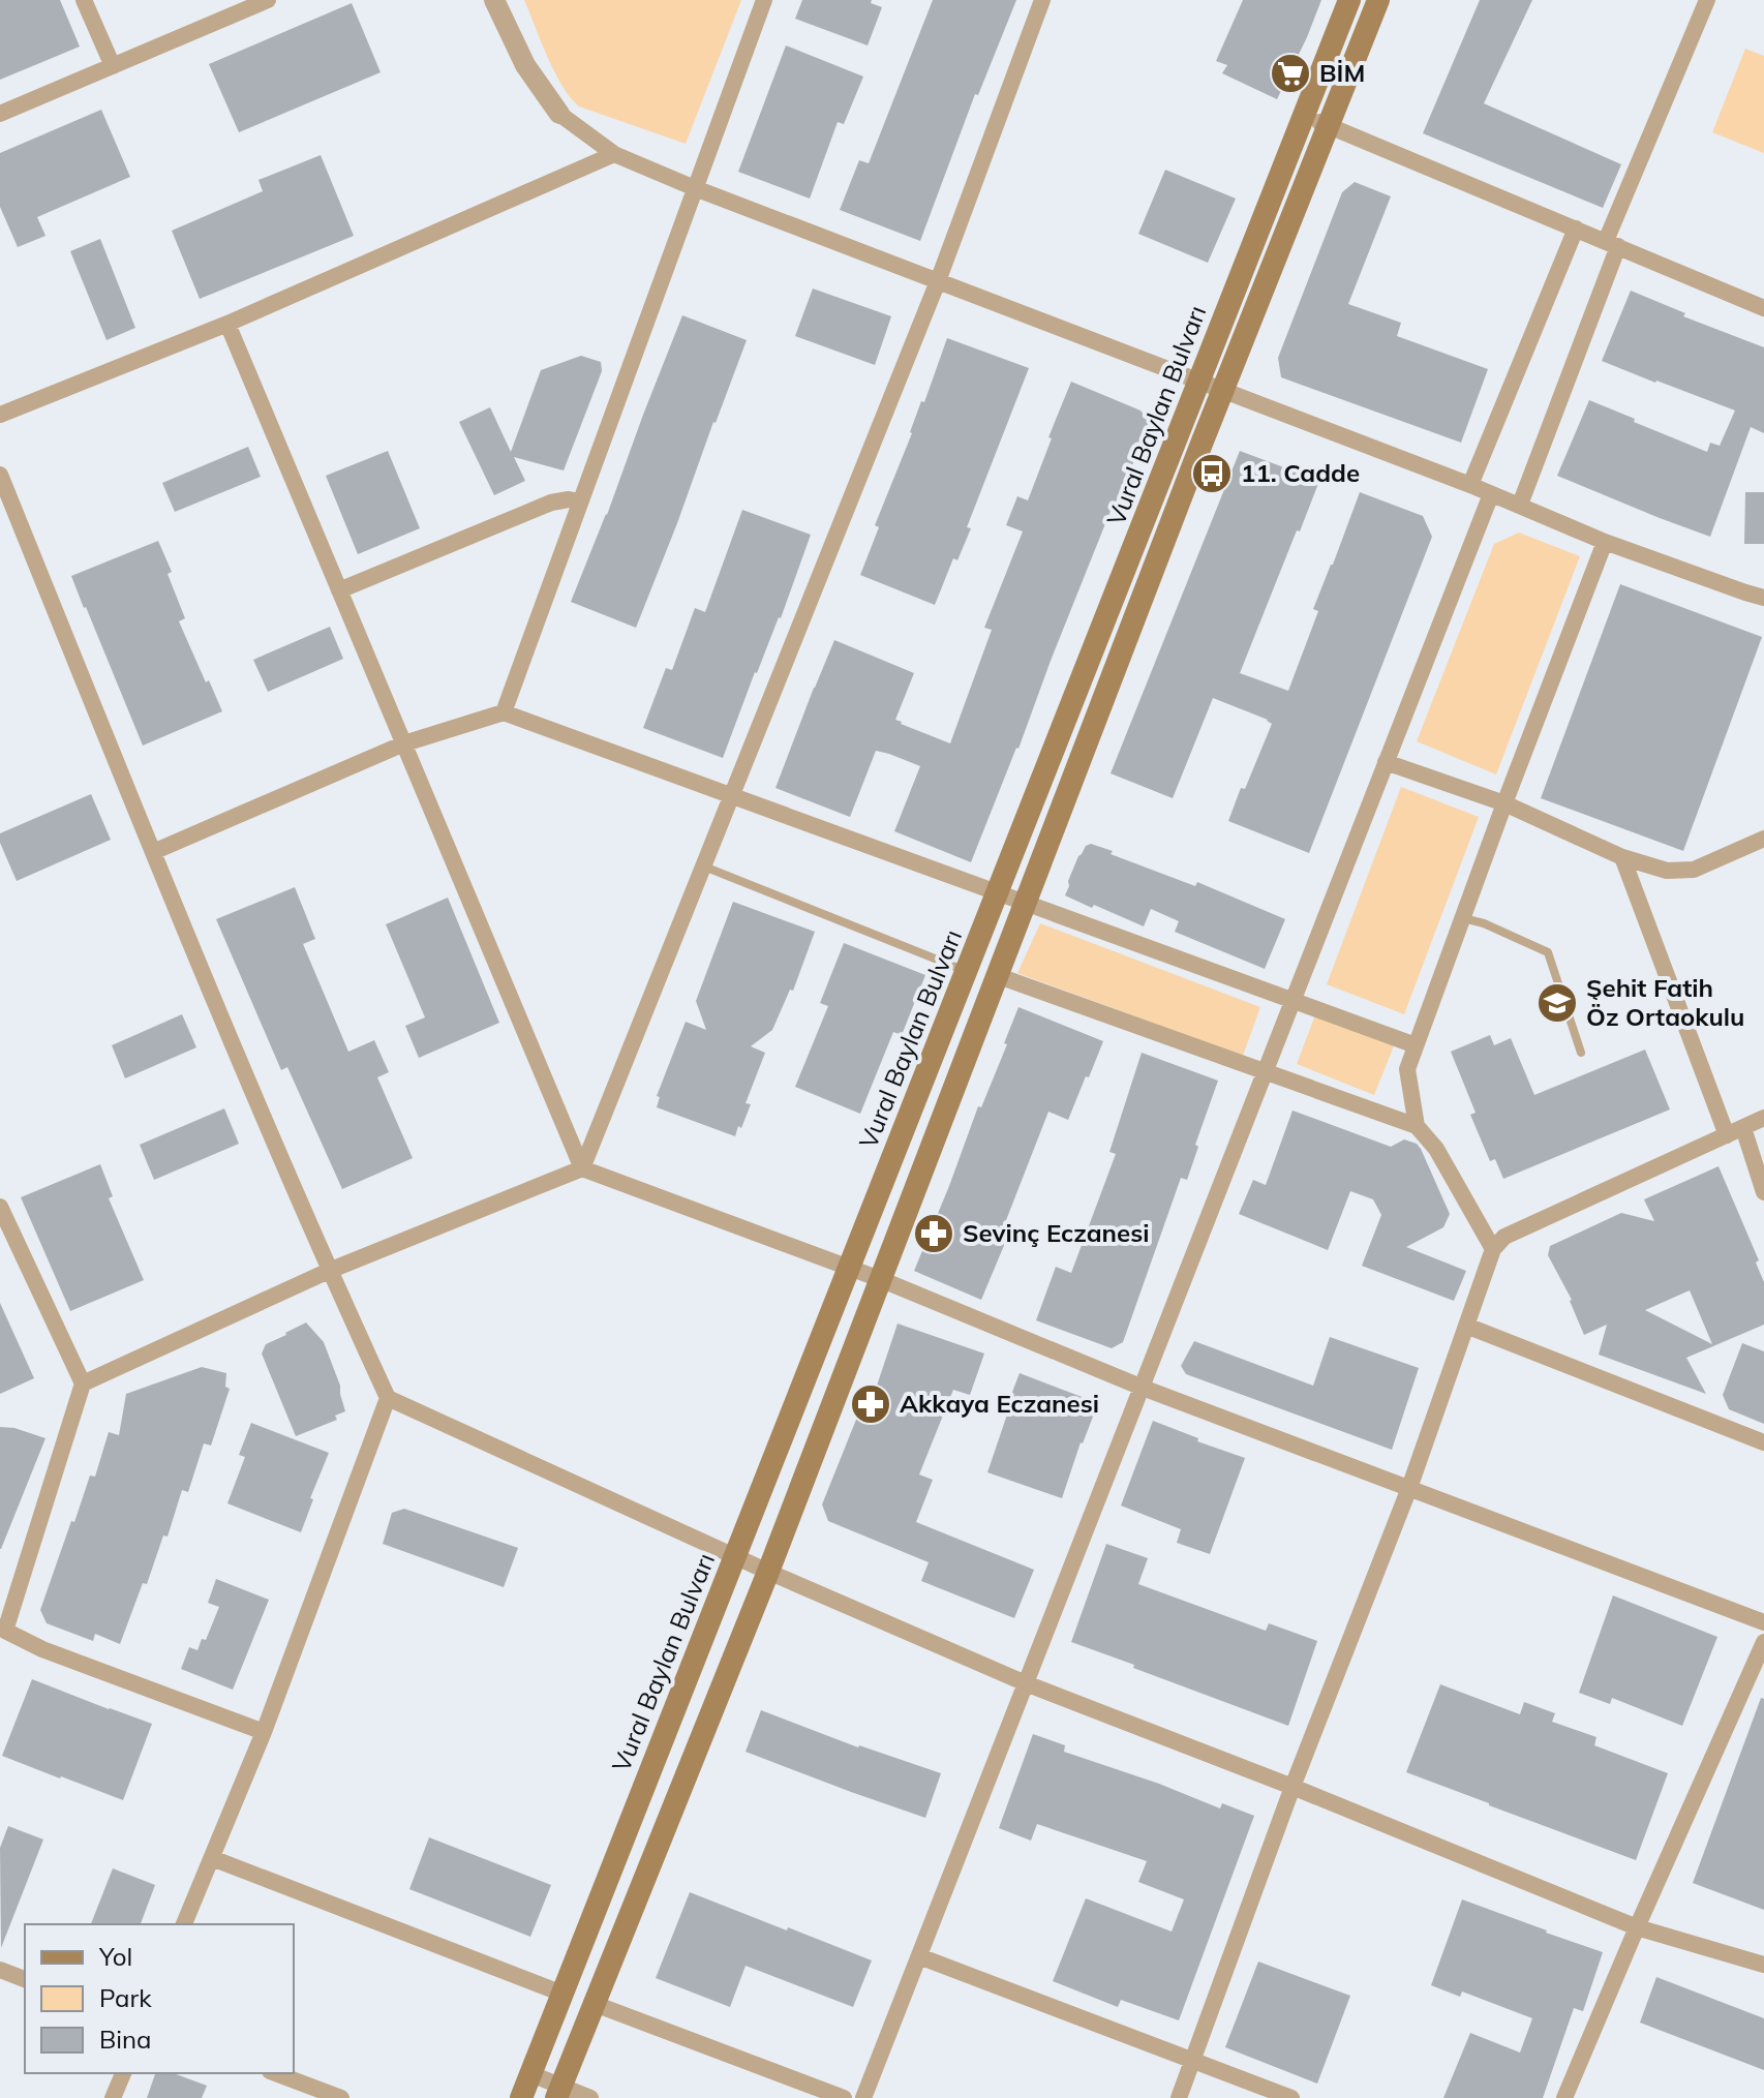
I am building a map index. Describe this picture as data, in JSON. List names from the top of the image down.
{
  "streets": {
    "main road": ["Vural Baylan Bulvarı"]
  },
  "places": {
    "supermarket": ["BİM"],
    "bus stop": ["11. Cadde"],
    "school or university": ["Şehit Fatih Öz Ortaokulu"],
    "pharmacy": ["Sevinç Eczanesi", "Akkaya Eczanesi"]
  },
  "legend": ["Yol", "Park", "Bina"]
}
